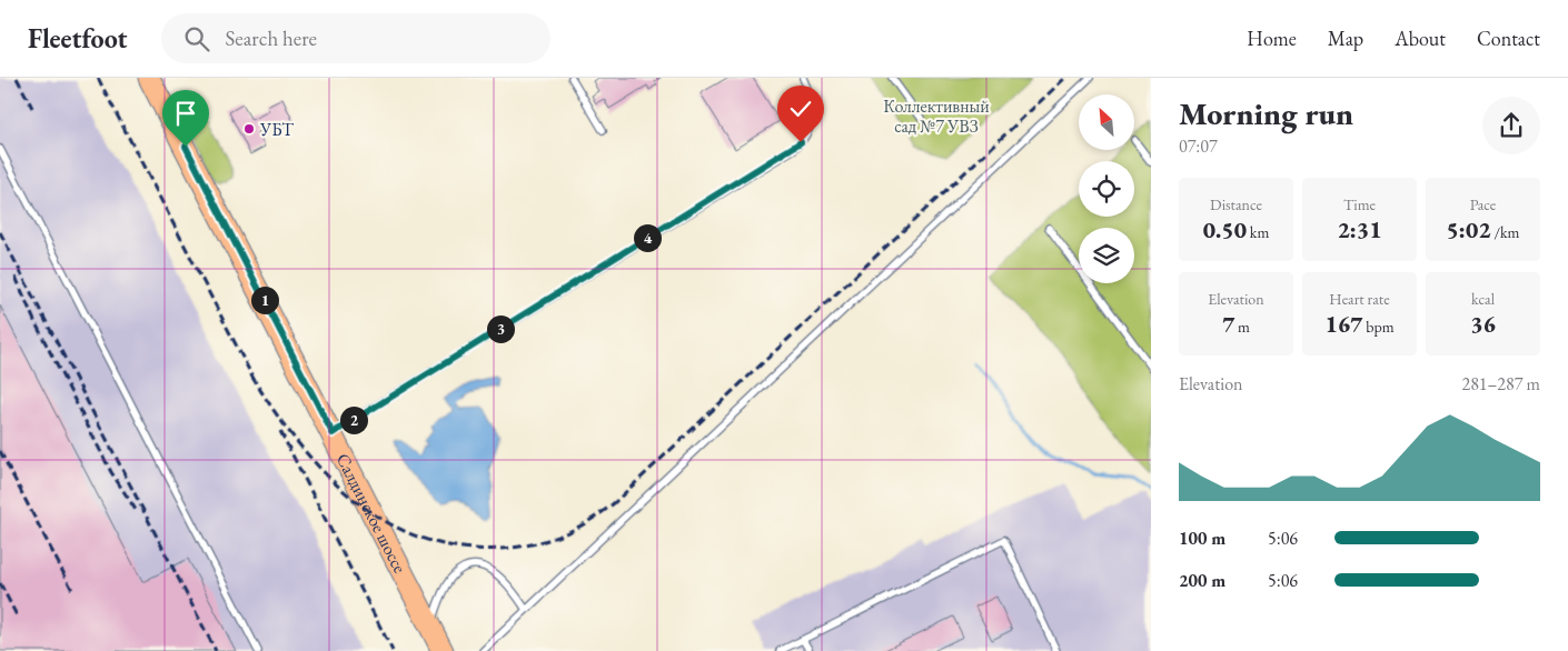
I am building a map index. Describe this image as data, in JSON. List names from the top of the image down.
{
  "streets": {
    "main road": ["Салдинское шоссе"]
  },
  "parks": ["Коллективный сад №7 УВЗ"],
  "places": ["УБТ"],
  "north": "top left",
  "page": {
    "header": "Fleetfoot",
    "search": "Search here",
    "nav": [
      "Home",
      "Map",
      "About",
      "Contact"
    ],
    "heading": ["Morning run", "07:07"],
    "stats": [
      ["Distance", "0.50 km"],
      ["Time", "2:31"],
      ["Pace", "5:02 /km"],
      ["Elevation", "7 m"],
      ["Heart rate", "167 bpm"],
      ["kcal", "36"]
    ],
    "pins": [
      "4",
      "1",
      "3",
      "2"
    ],
    "chart": ["Elevation", "281–287 m"],
    "list": [
      {
        "name": "100 m",
        "note": "5:06"
      },
      {
        "name": "200 m",
        "note": "5:06"
      }
    ]
  }
}
